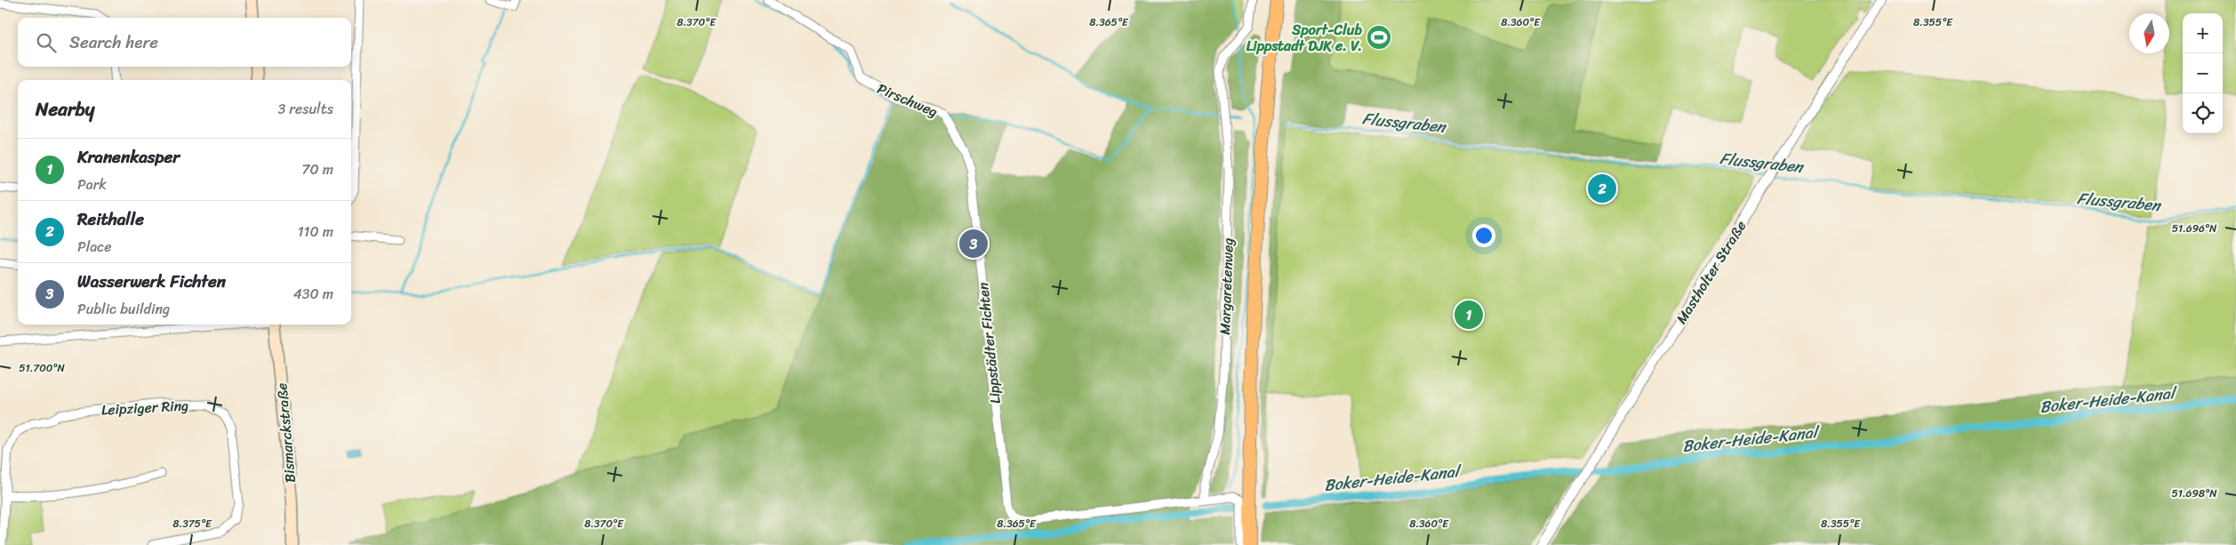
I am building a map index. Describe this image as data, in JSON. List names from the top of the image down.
{
  "streets": {
    "main road": ["Bismarckstraße"],
    "street": [
      "Pirschweg",
      "Mastholter Straße",
      "Margaretenweg",
      "Lippstädter Fichten",
      "Leipziger Ring"
    ]
  },
  "crossings": [
    ["Pirschweg", "Lippstädter Fichten"],
    ["Margaretenweg", "Lippstädter Fichten"]
  ],
  "water": ["Flussgraben", "Boker-Heide-Kanal"],
  "places": {
    "sports": ["Sport-Club Lippstadt DJK e. V."]
  },
  "north": "bottom",
  "page": {
    "map_buttons": ["+", "−"],
    "search": "Search here",
    "heading": ["Nearby", "3 results"],
    "list": [
      {
        "mark": "1",
        "name": "Kranenkasper",
        "note": "Park",
        "value": "70 m"
      },
      {
        "mark": "2",
        "name": "Reithalle",
        "note": "Place",
        "value": "110 m"
      },
      {
        "mark": "3",
        "name": "Wasserwerk Fichten",
        "note": "Public building",
        "value": "430 m"
      }
    ],
    "pins": ["2", "3", "1"]
  },
  "coordinates": [
    "8.370°E",
    "8.365°E",
    "8.360°E",
    "8.355°E",
    "51.696°N",
    "51.700°N",
    "51.698°N",
    "8.375°E"
  ]
}
